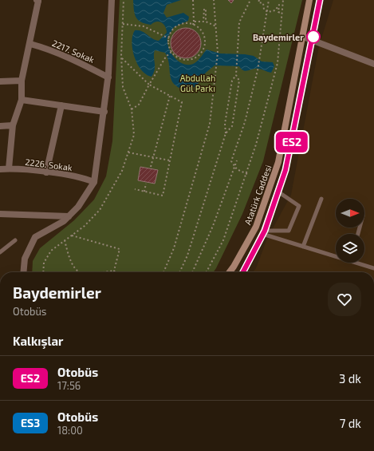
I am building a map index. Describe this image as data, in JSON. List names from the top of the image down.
{
  "streets": {
    "main road": ["Atatürk Caddesi"],
    "street": ["2217. Sokak", "2226. Sokak"]
  },
  "parks": ["Abdullah Gül Parkı"],
  "places": ["Baydemirler"],
  "lines": ["bus line ES2"],
  "north": "right",
  "page": {
    "on_map": "ES2",
    "heading": [
      ["Baydemirler", "Otobüs"],
      "Kalkışlar"
    ],
    "list": [
      {
        "mark": "ES2",
        "name": "Otobüs",
        "note": "17:56",
        "value": "3 dk"
      },
      {
        "mark": "ES3",
        "name": "Otobüs",
        "note": "18:00",
        "value": "7 dk"
      }
    ]
  }
}
